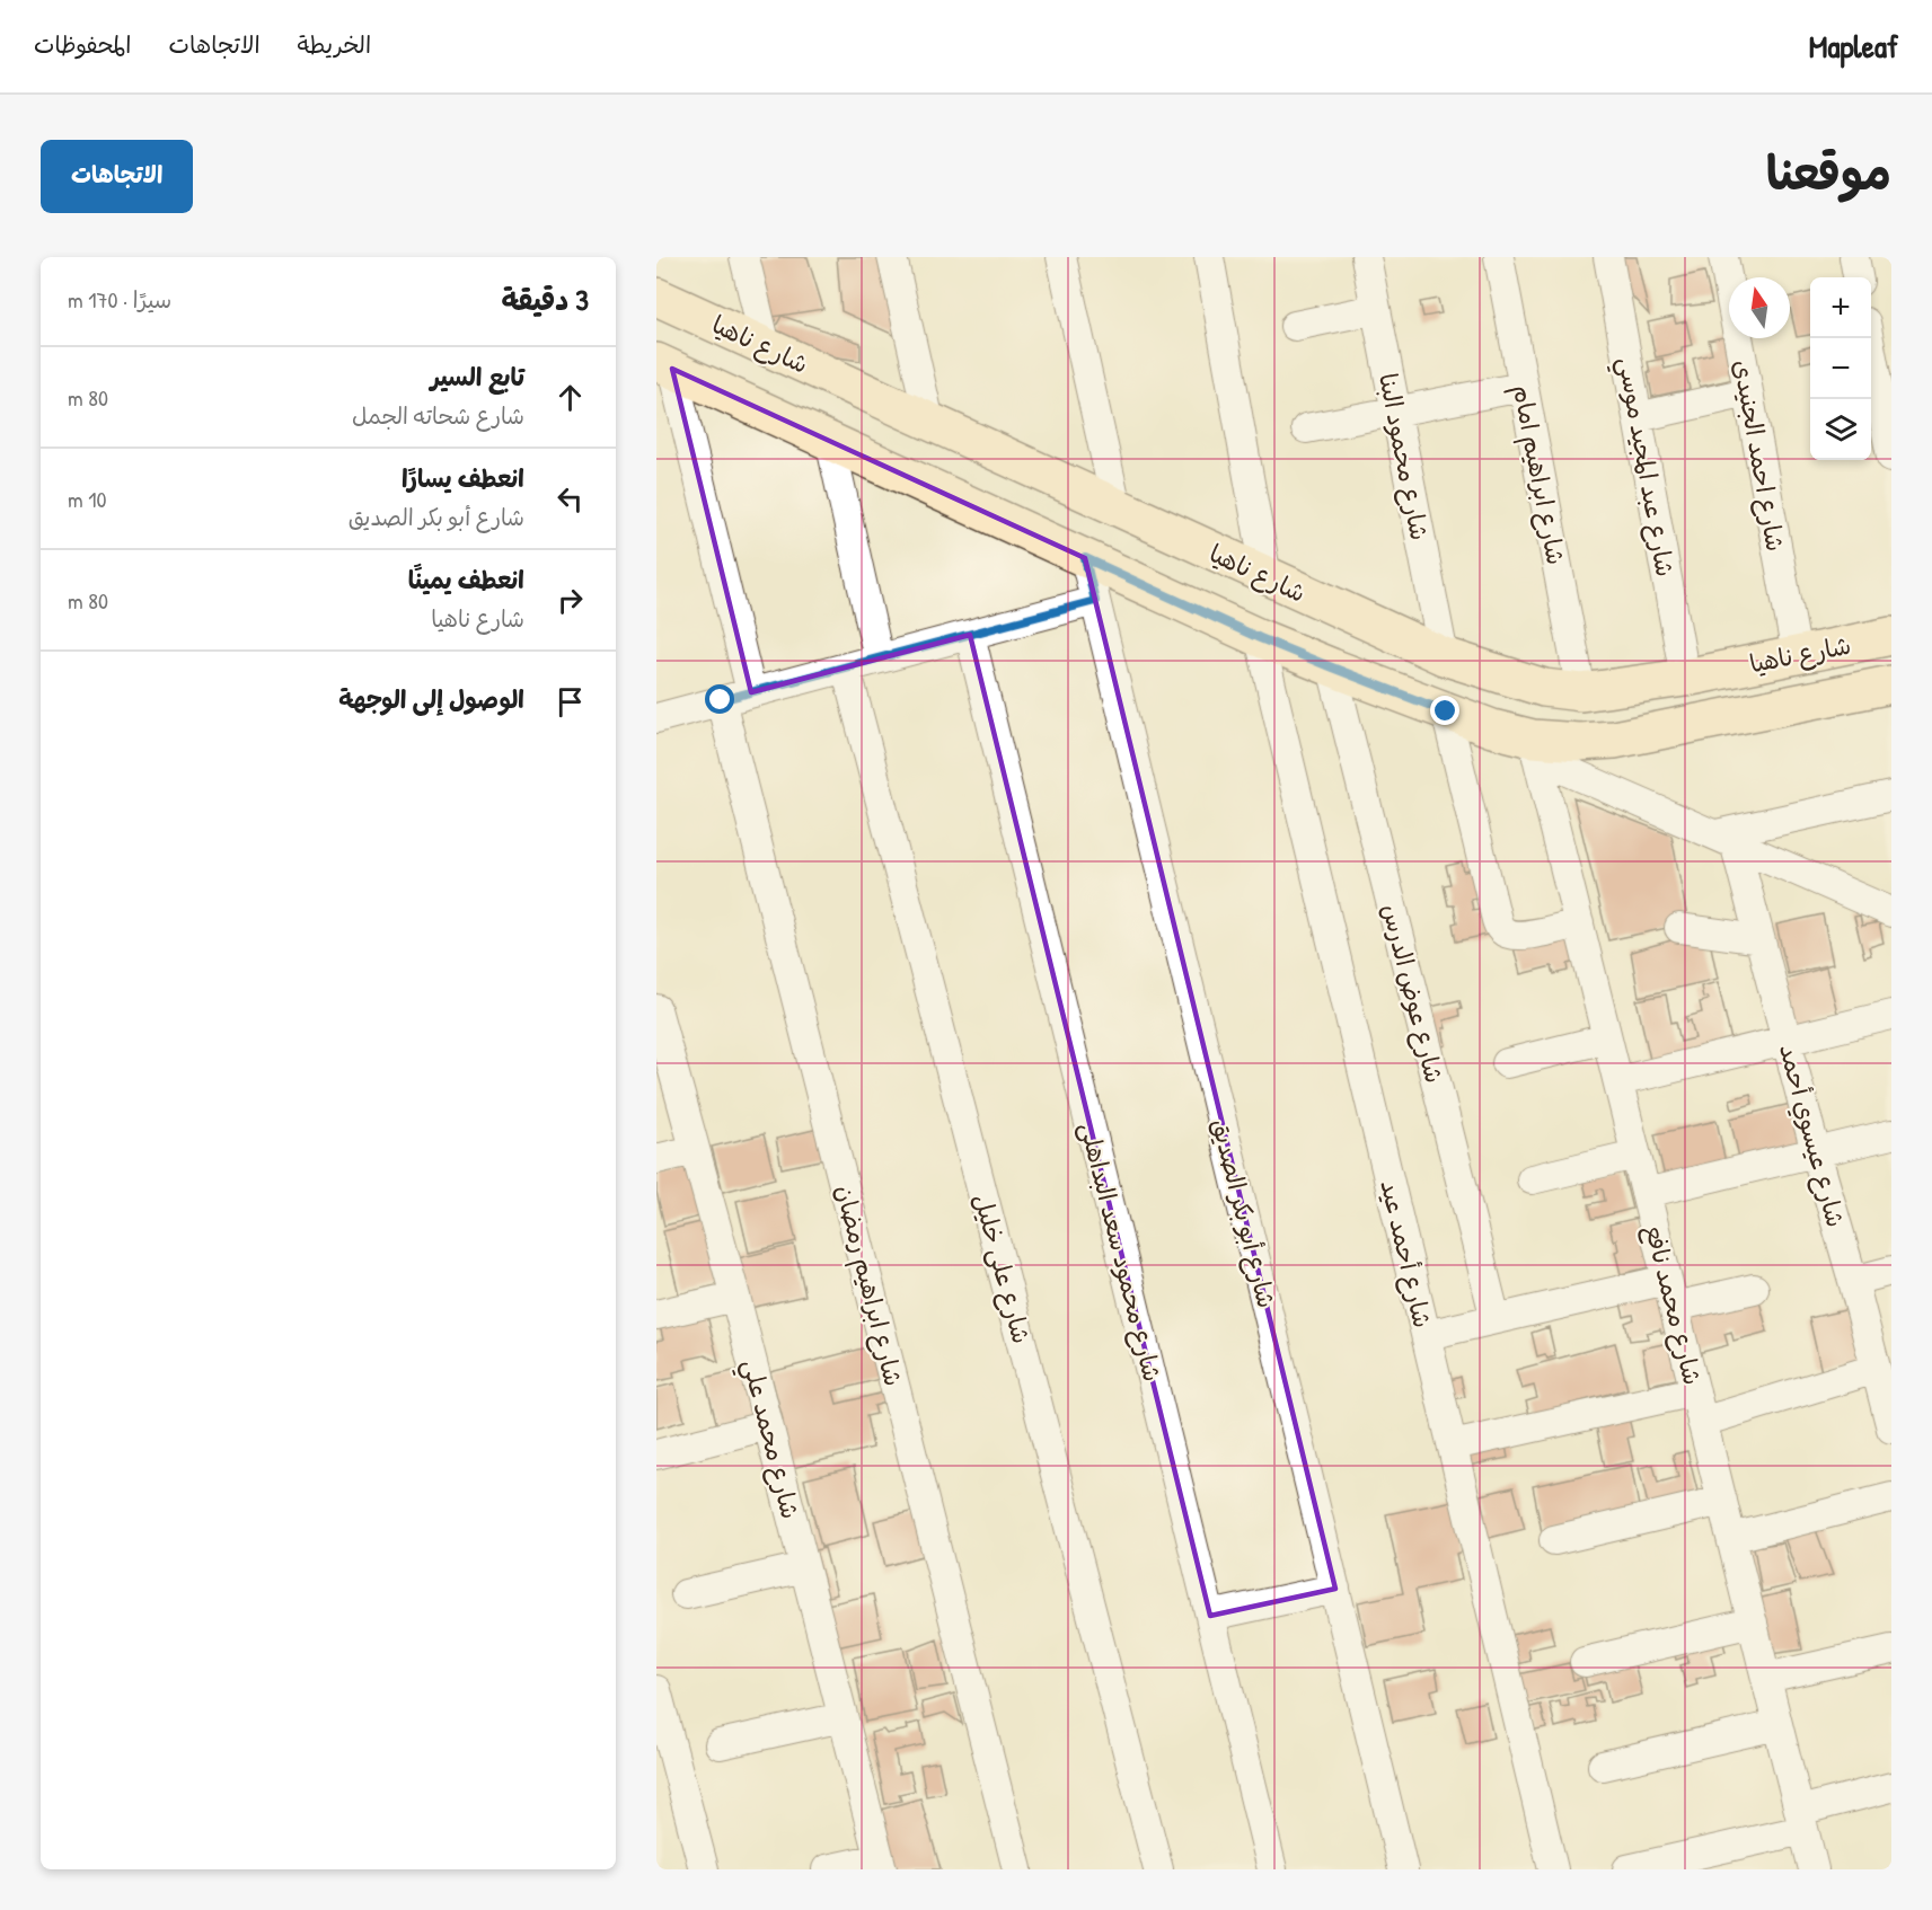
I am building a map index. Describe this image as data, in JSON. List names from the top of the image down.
{
  "streets": {
    "main road": ["شارع ناهيا"],
    "street": [
      "شارع احمد الجنيدى",
      "شارع محمود البنا",
      "شارع عبد المجيد موسي",
      "شارع ابراهيم امام",
      "شارع عوض الدرس",
      "شارع عيسوي أحمد",
      "شارع أبو بكر الصديق",
      "شارع محمود سعد البداهلى",
      "شارع أحمد عيد",
      "شارع على خليل",
      "شارع ابراهيم رمضان",
      "شارع محمد نافع",
      "شارع محمد علي"
    ]
  },
  "crossings": [
    ["شارع ناهيا", "شارع احمد الجنيدى"],
    ["شارع ناهيا", "شارع محمود البنا"],
    ["شارع ناهيا", "شارع عبد المجيد موسي"],
    ["شارع ناهيا", "شارع ابراهيم امام"],
    ["شارع ناهيا", "شارع عوض الدرس"],
    ["شارع ناهيا", "شارع أبو بكر الصديق"],
    ["شارع ناهيا", "شارع أحمد عيد"],
    ["شارع ناهيا", "شارع محمد نافع"]
  ],
  "north": "top",
  "page": {
    "header": "Mapleaf",
    "nav": ["الخريطة", "الاتجاهات", "المحفوظات"],
    "title": "موقعنا",
    "buttons": "الاتجاهات",
    "heading": ["3 دقيقة", "سيرًا · 170 m"],
    "map_buttons": ["+", "−"],
    "list": [
      ["تابع السير", "شارع شحاته الجمل", "80 m"],
      ["انعطف يسارًا", "شارع أبو بكر الصديق", "10 m"],
      ["انعطف يمينًا", "شارع ناهيا", "80 m"],
      "الوصول إلى الوجهة"
    ]
  }
}
